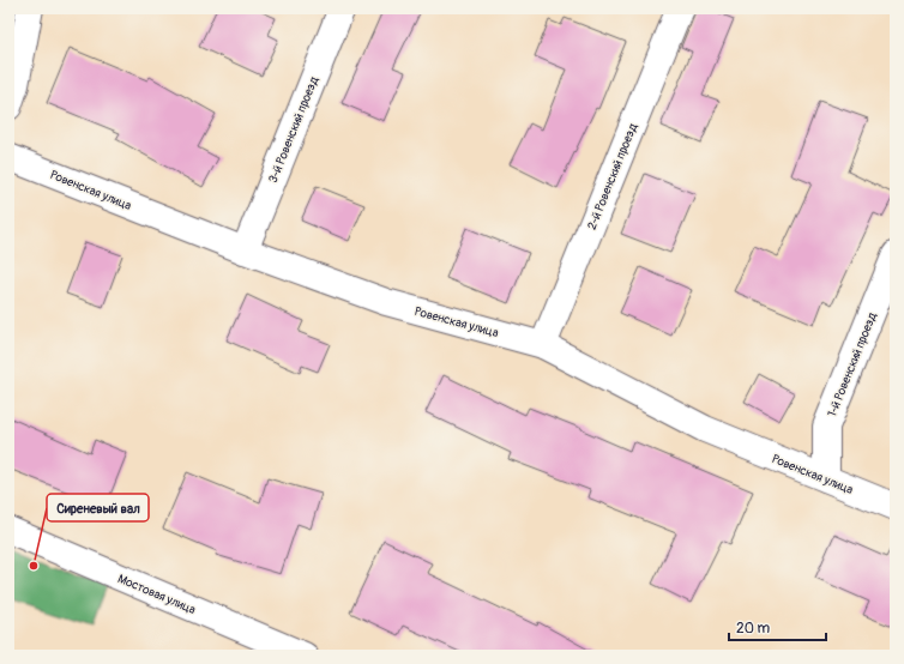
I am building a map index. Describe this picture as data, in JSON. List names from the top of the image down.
{
  "streets": {
    "street": [
      "3-й Ровенский проезд",
      "2-й Ровенский проезд",
      "Ровенская улица",
      "1-й Ровенский проезд",
      "Мостовая улица"
    ]
  },
  "crossings": [
    ["3-й Ровенский проезд", "Ровенская улица"],
    ["2-й Ровенский проезд", "Ровенская улица"],
    ["Ровенская улица", "1-й Ровенский проезд"]
  ],
  "places": ["Сиреневый вал"],
  "scale_bar": "20 m"
}
